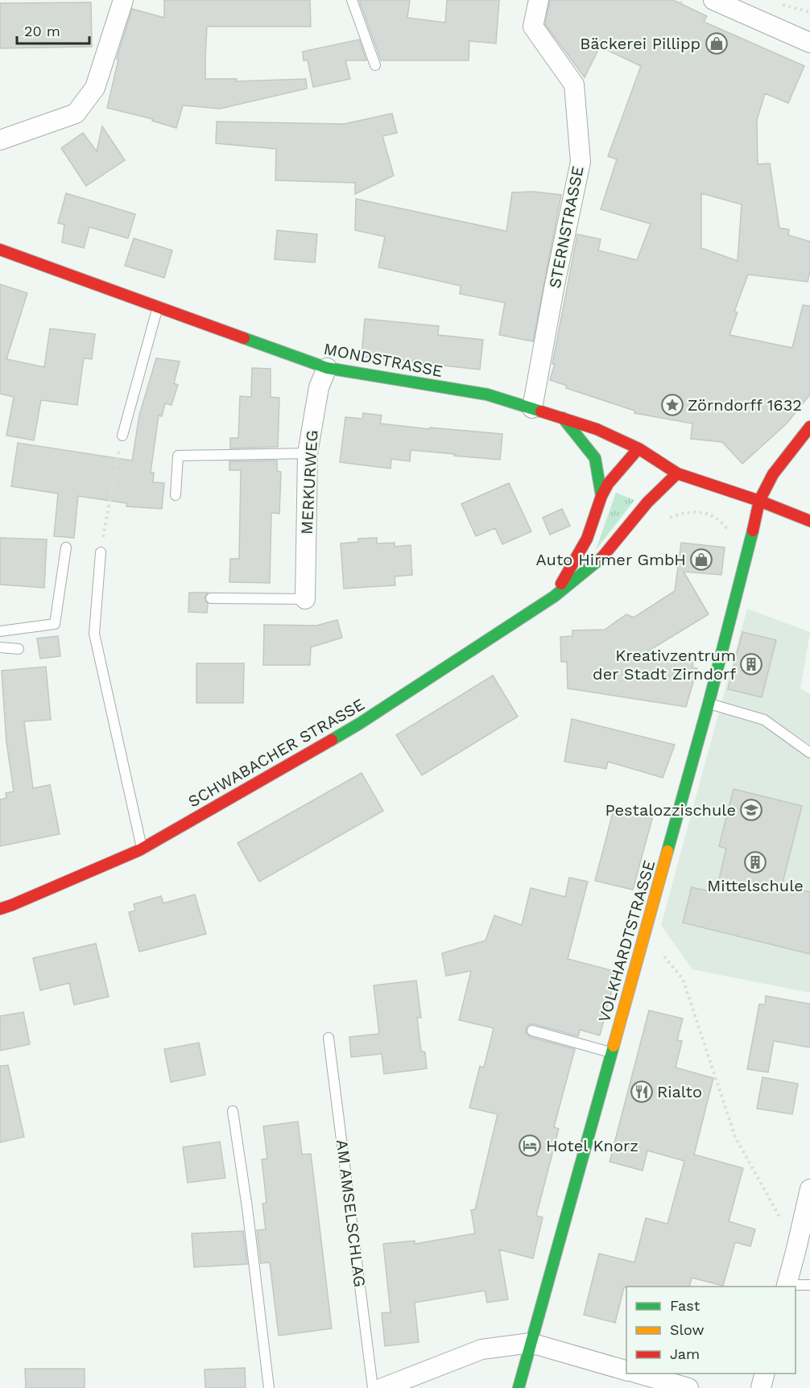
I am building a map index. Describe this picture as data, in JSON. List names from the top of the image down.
{
  "streets": {
    "street": [
      "STERNSTRASSE",
      "MONDSTRASSE",
      "MERKURWEG",
      "SCHWABACHER STRASSE",
      "VOLKHARDTSTRASSE"
    ],
    "lane": ["AM AMSELSCHLAG"]
  },
  "crossings": [
    ["STERNSTRASSE", "MONDSTRASSE"],
    ["MONDSTRASSE", "MERKURWEG"],
    ["MONDSTRASSE", "SCHWABACHER STRASSE"],
    ["MONDSTRASSE", "VOLKHARDTSTRASSE"]
  ],
  "places": {
    "shop": ["Bäckerei Pillipp", "Auto Hirmer GmbH"],
    "place": ["Zörndorff 1632"],
    "building": ["Kreativzentrum der Stadt Zirndorf", "Mittelschule"],
    "school or university": ["Pestalozzischule"],
    "restaurant": ["Rialto"],
    "hotel": ["Hotel Knorz"]
  },
  "legend": ["Fast", "Slow", "Jam"],
  "scale_bar": "20 m"
}
